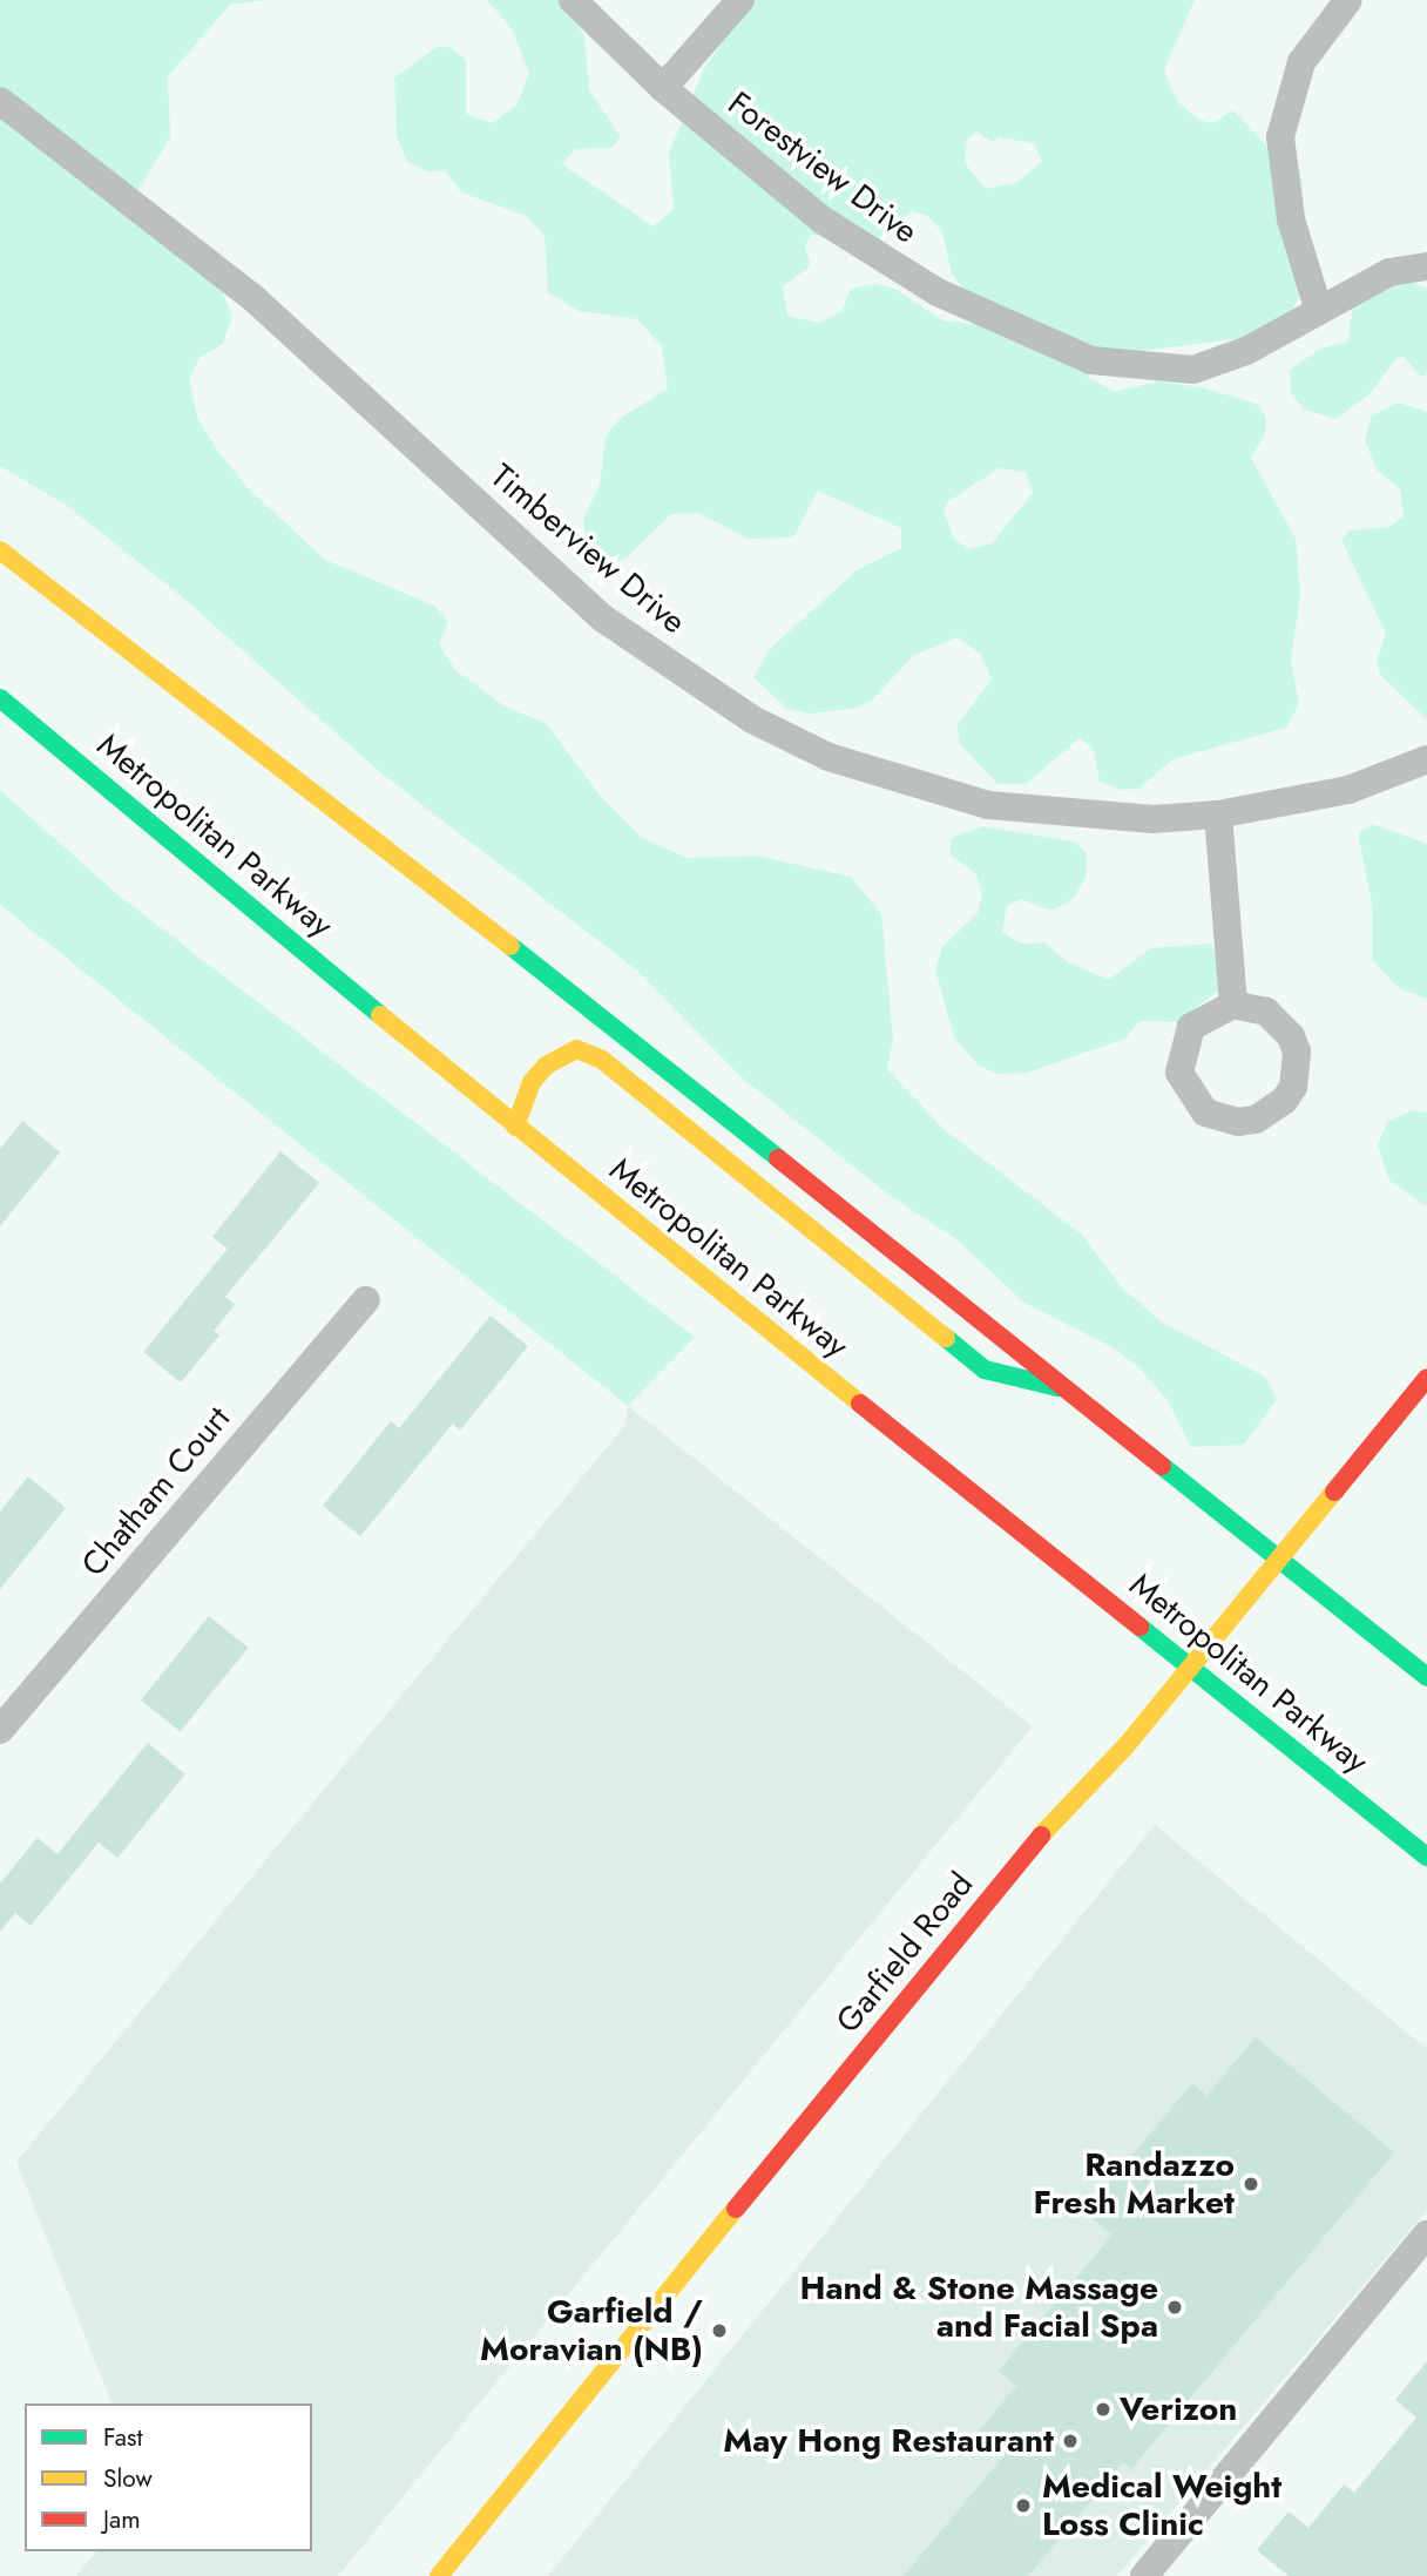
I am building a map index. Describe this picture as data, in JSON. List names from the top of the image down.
{
  "streets": {
    "main road": ["Metropolitan Parkway", "Garfield Road"],
    "street": ["Forestview Drive", "Timberview Drive", "Chatham Court"]
  },
  "crossings": [
    ["Metropolitan Parkway", "Garfield Road"]
  ],
  "places": [
    "Randazzo Fresh Market",
    "Hand & Stone Massage and Facial Spa",
    "Garfield / Moravian (NB)",
    "Verizon",
    "May Hong Restaurant",
    "Medical Weight Loss Clinic"
  ],
  "legend": ["Fast", "Slow", "Jam"]
}
